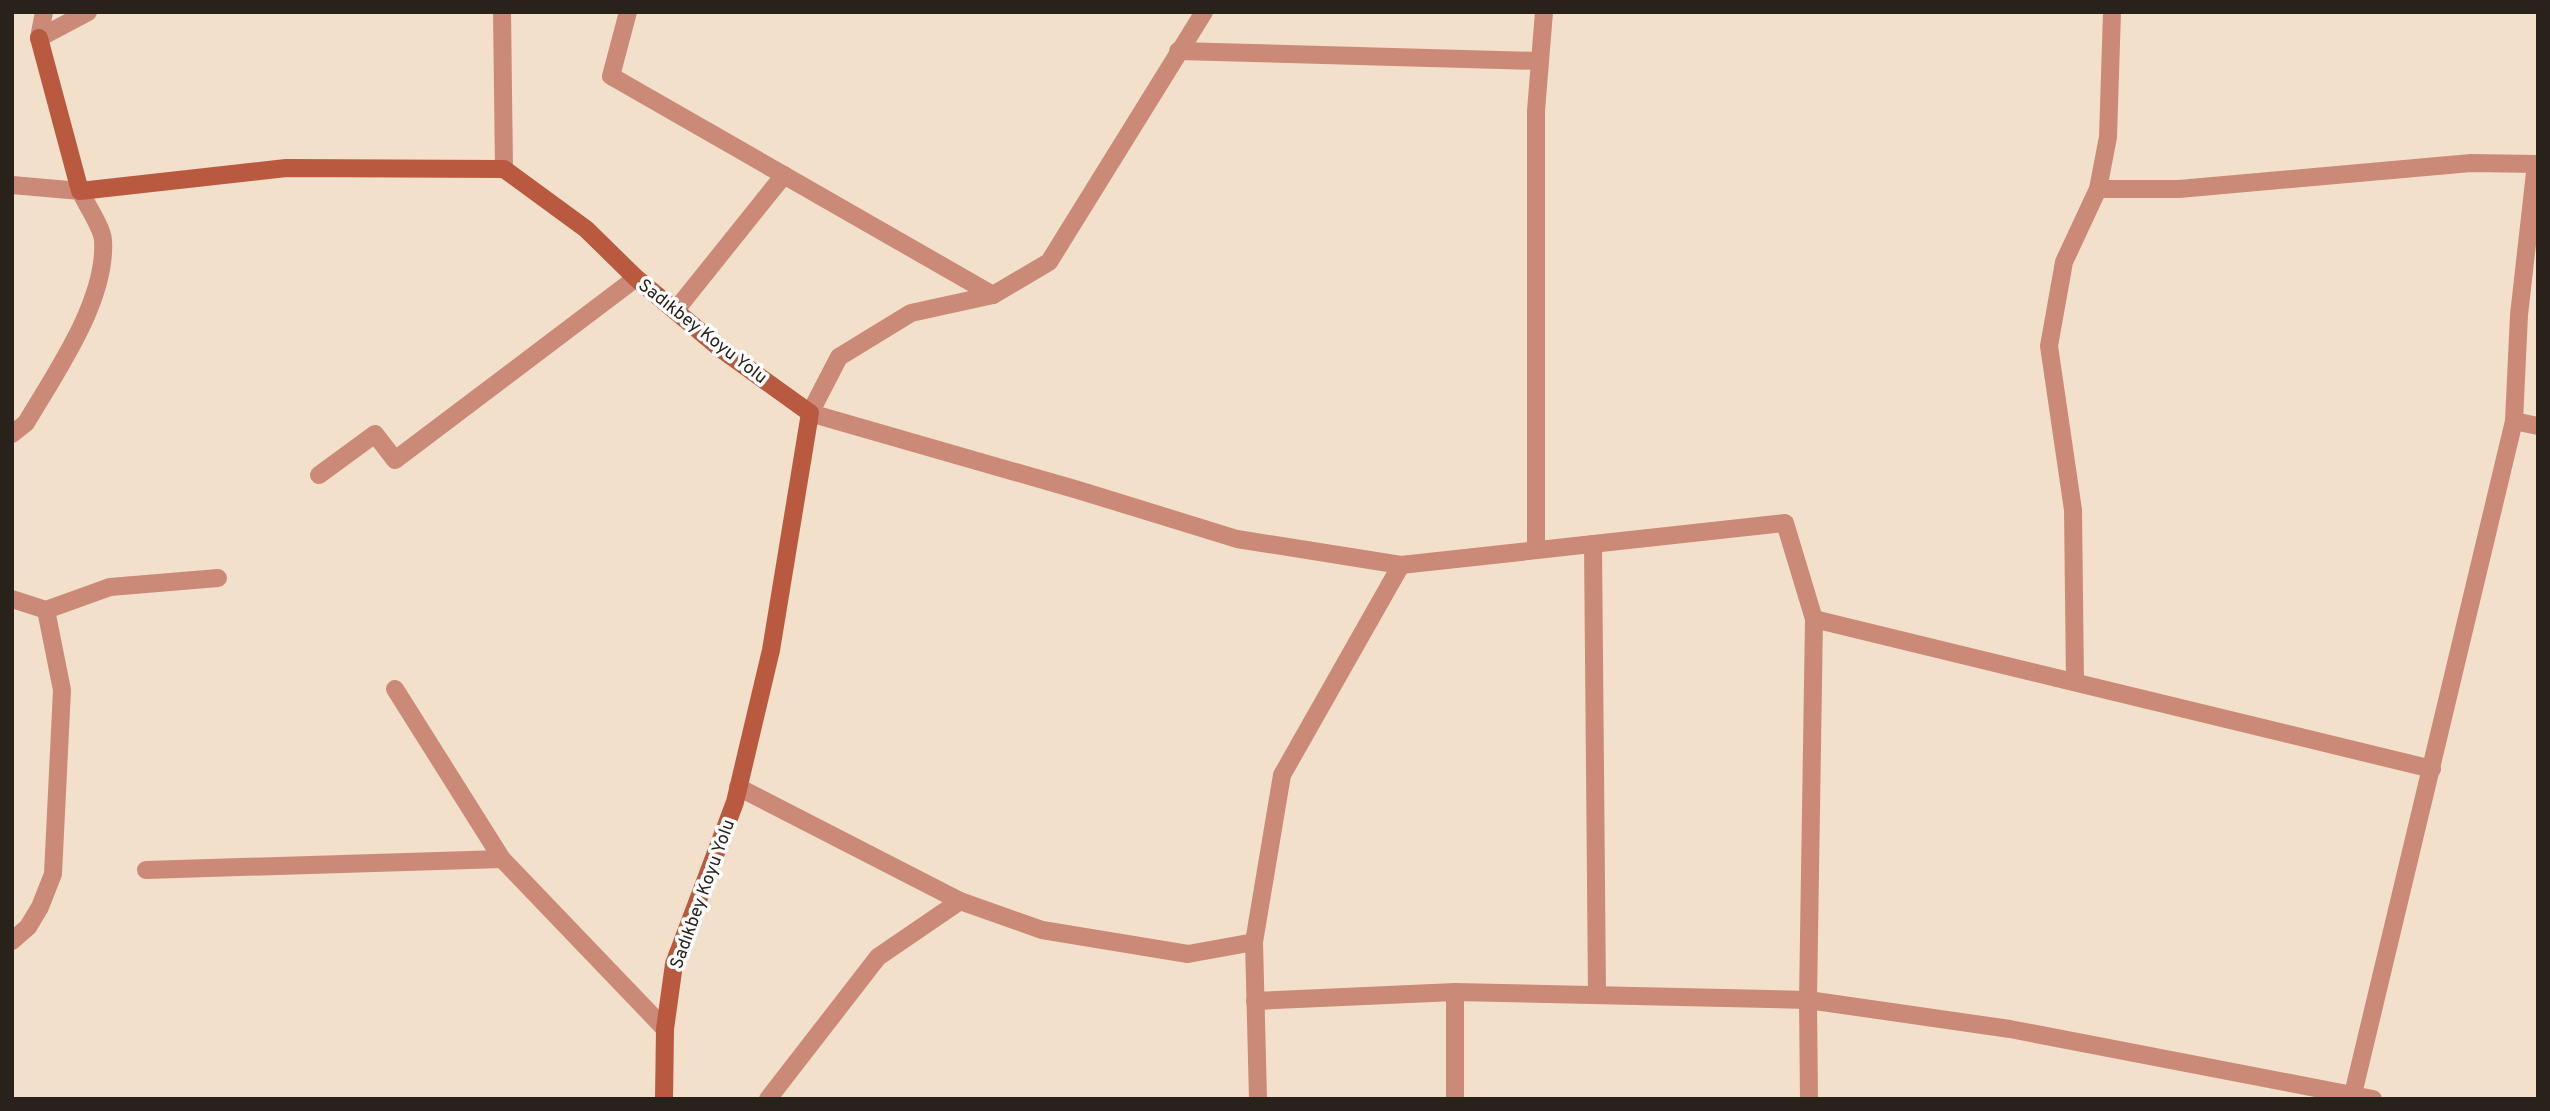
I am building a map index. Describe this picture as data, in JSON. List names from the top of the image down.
{
  "streets": {
    "street": ["Sadıkbey Koyu Yolu"]
  }
}
